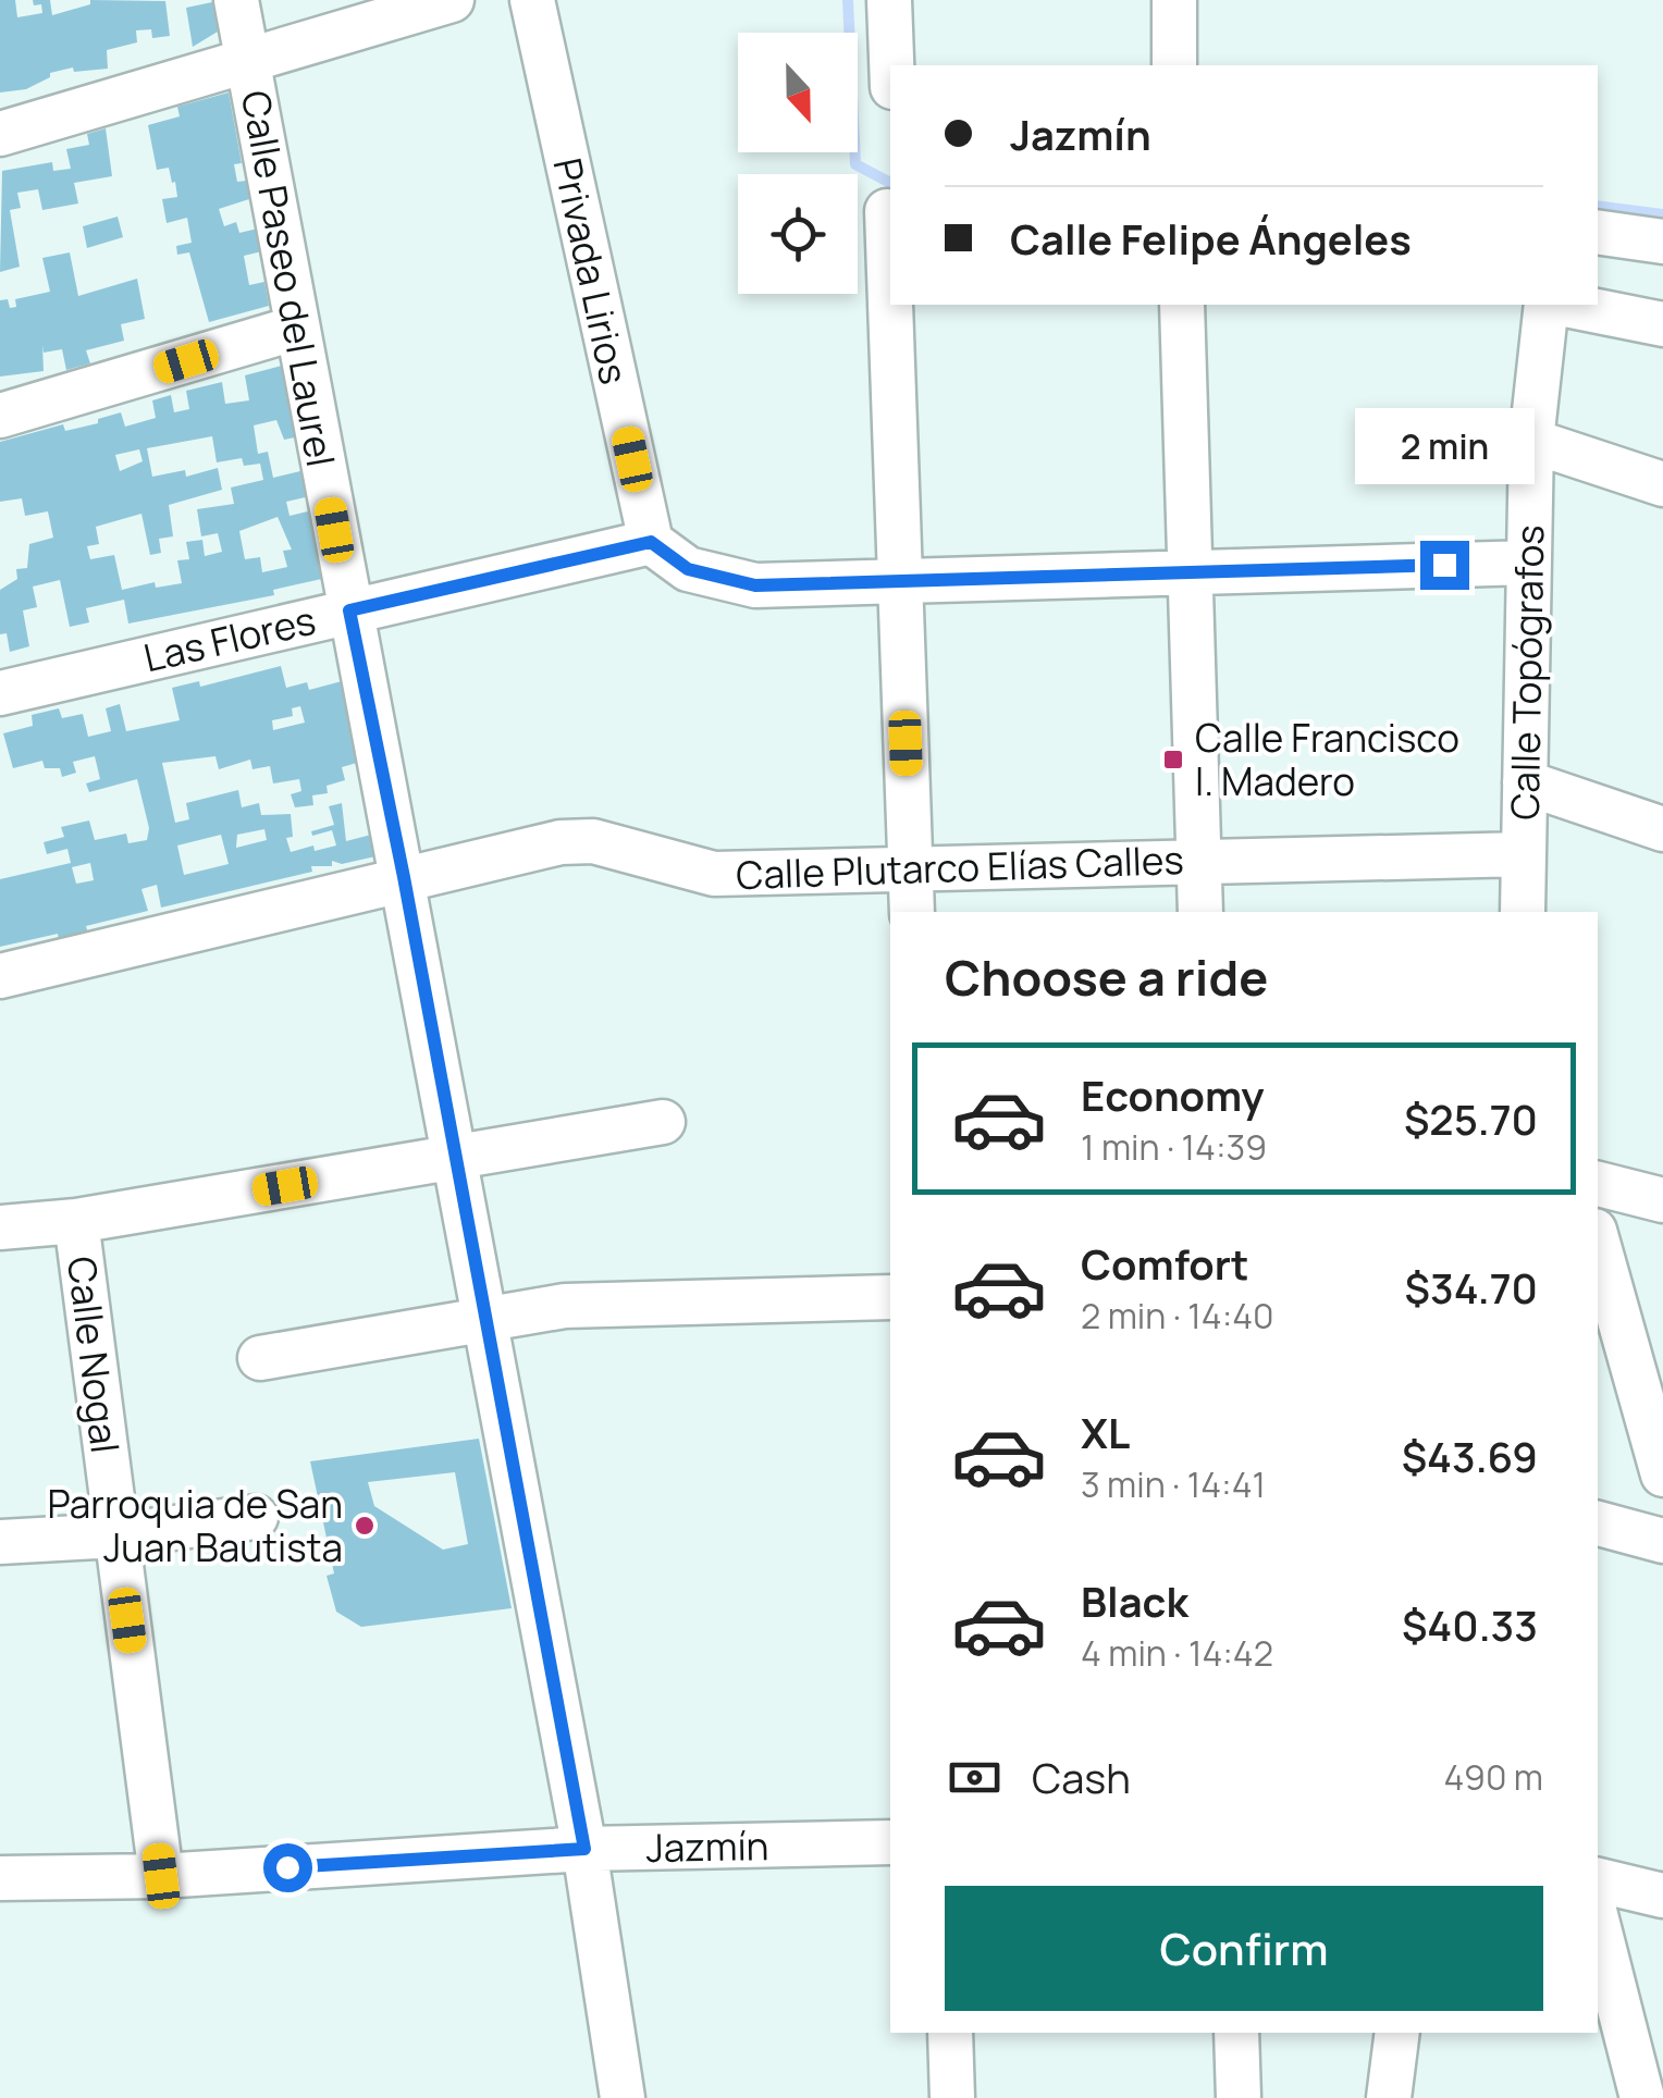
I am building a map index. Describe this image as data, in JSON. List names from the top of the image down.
{
  "streets": {
    "street": [
      "Privada Lirios",
      "Calle Paseo del Laurel",
      "Las Flores",
      "Calle Topógrafos",
      "Calle Plutarco Elías Calles",
      "Calle Nogal",
      "Jazmín"
    ]
  },
  "crossings": [
    ["Privada Lirios", "Las Flores"],
    ["Calle Paseo del Laurel", "Las Flores"],
    ["Calle Paseo del Laurel", "Calle Plutarco Elías Calles"],
    ["Calle Paseo del Laurel", "Jazmín"],
    ["Calle Topógrafos", "Calle Plutarco Elías Calles"],
    ["Calle Nogal", "Jazmín"]
  ],
  "places": {
    "transit": ["Calle Francisco I. Madero"],
    "other": ["Parroquia de San Juan Bautista"]
  },
  "north": "bottom",
  "page": {
    "banner": ["Jazmín", "Calle Felipe Ángeles"],
    "bubble": "2 min",
    "heading": "Choose a ride",
    "list": [
      {
        "name": "Economy",
        "note": "1 min · 14:39",
        "value": "$25.70"
      },
      {
        "name": "Comfort",
        "note": "2 min · 14:40",
        "value": "$34.70"
      },
      {
        "name": "XL",
        "note": "3 min · 14:41",
        "value": "$43.69"
      },
      {
        "name": "Black",
        "note": "4 min · 14:42",
        "value": "$40.33"
      }
    ],
    "pay": ["Cash", "490 m"],
    "buttons": "Confirm"
  }
}
